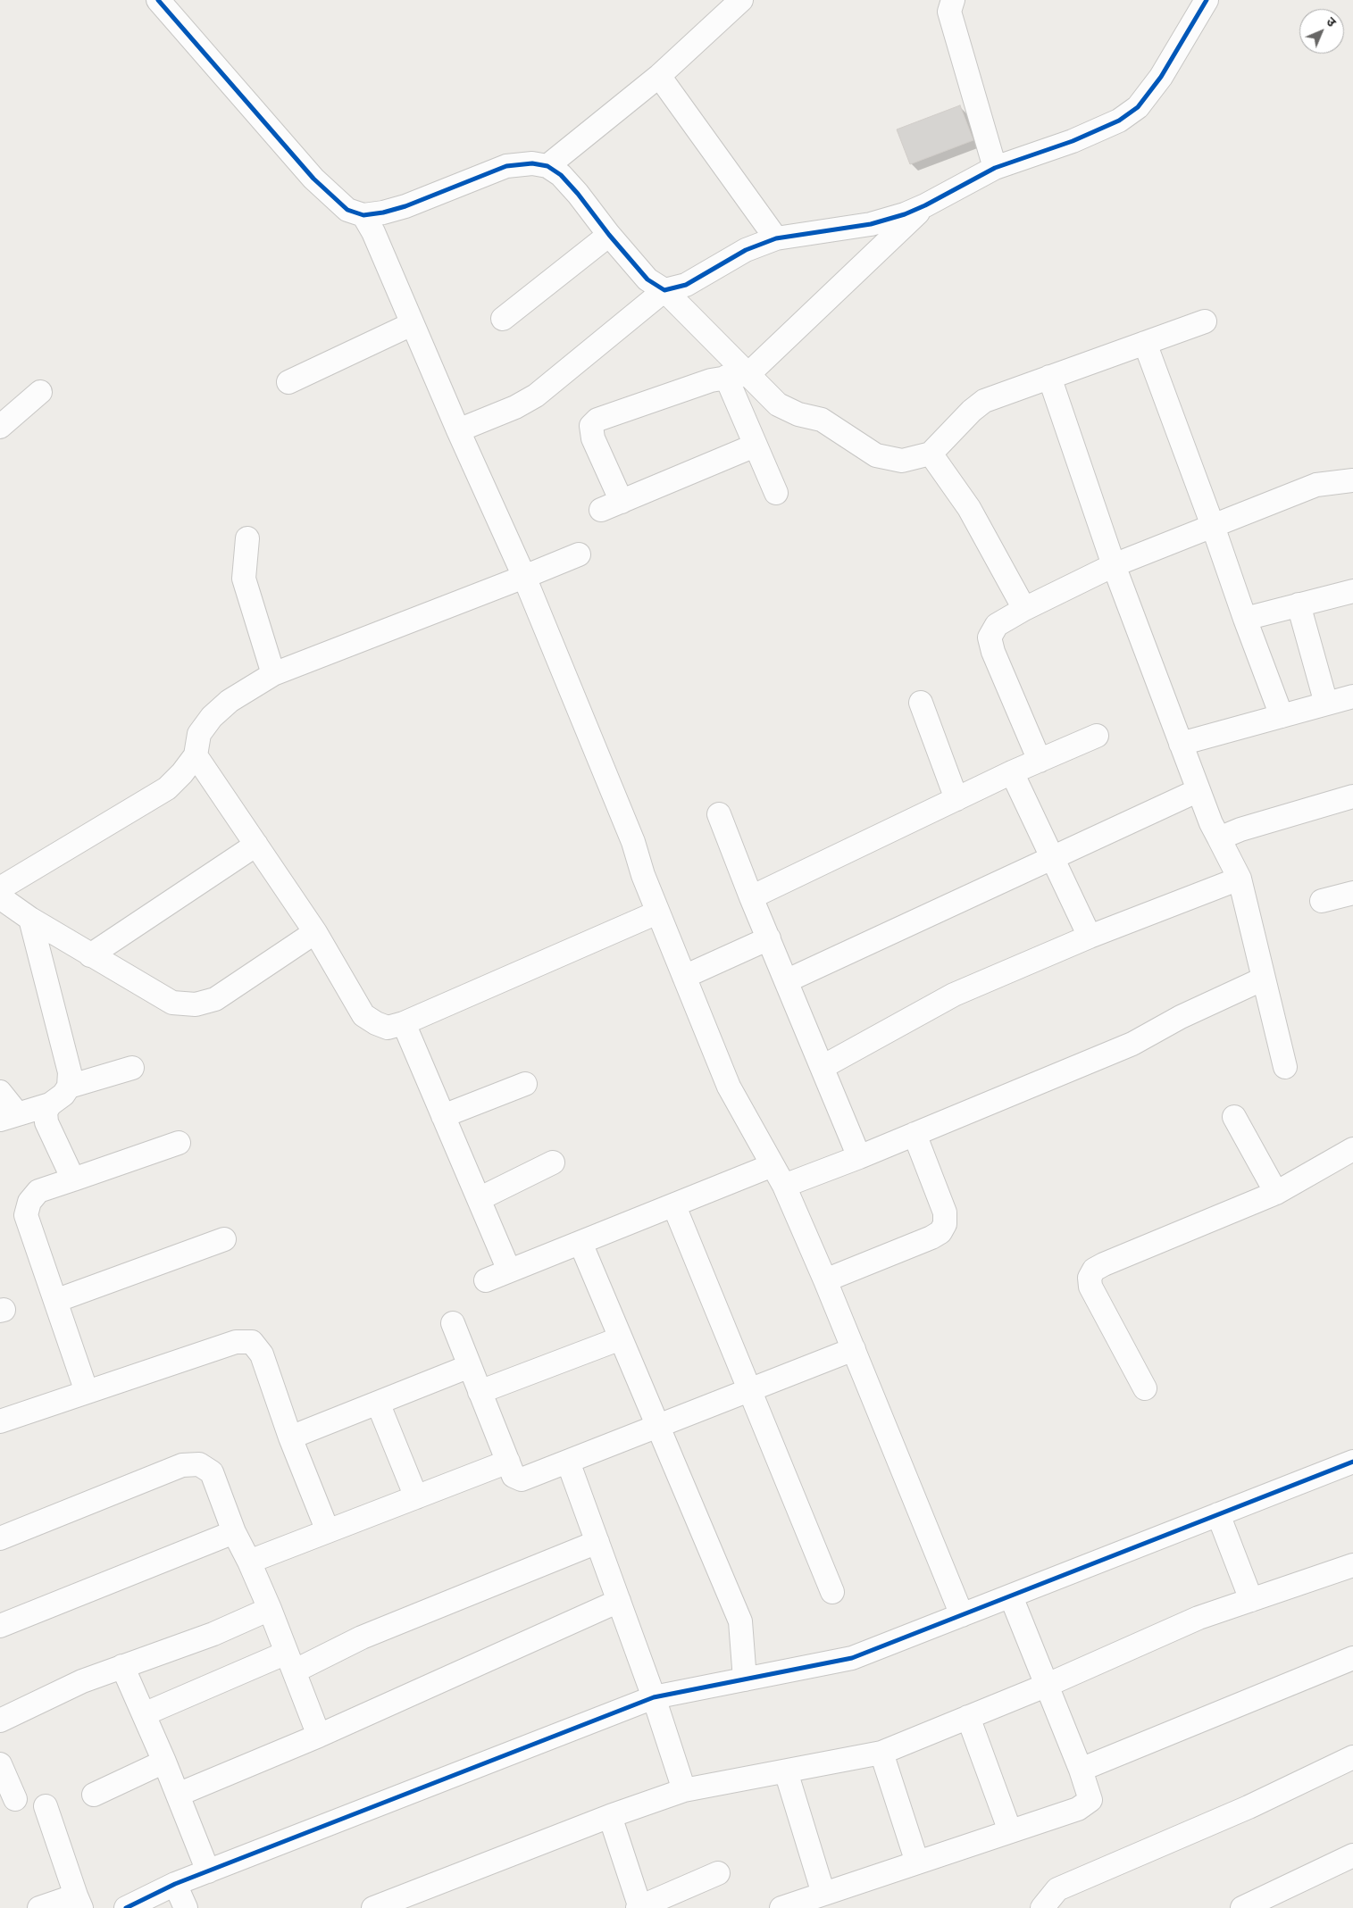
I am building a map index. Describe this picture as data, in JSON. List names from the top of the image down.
{
  "north": "top right"
}
